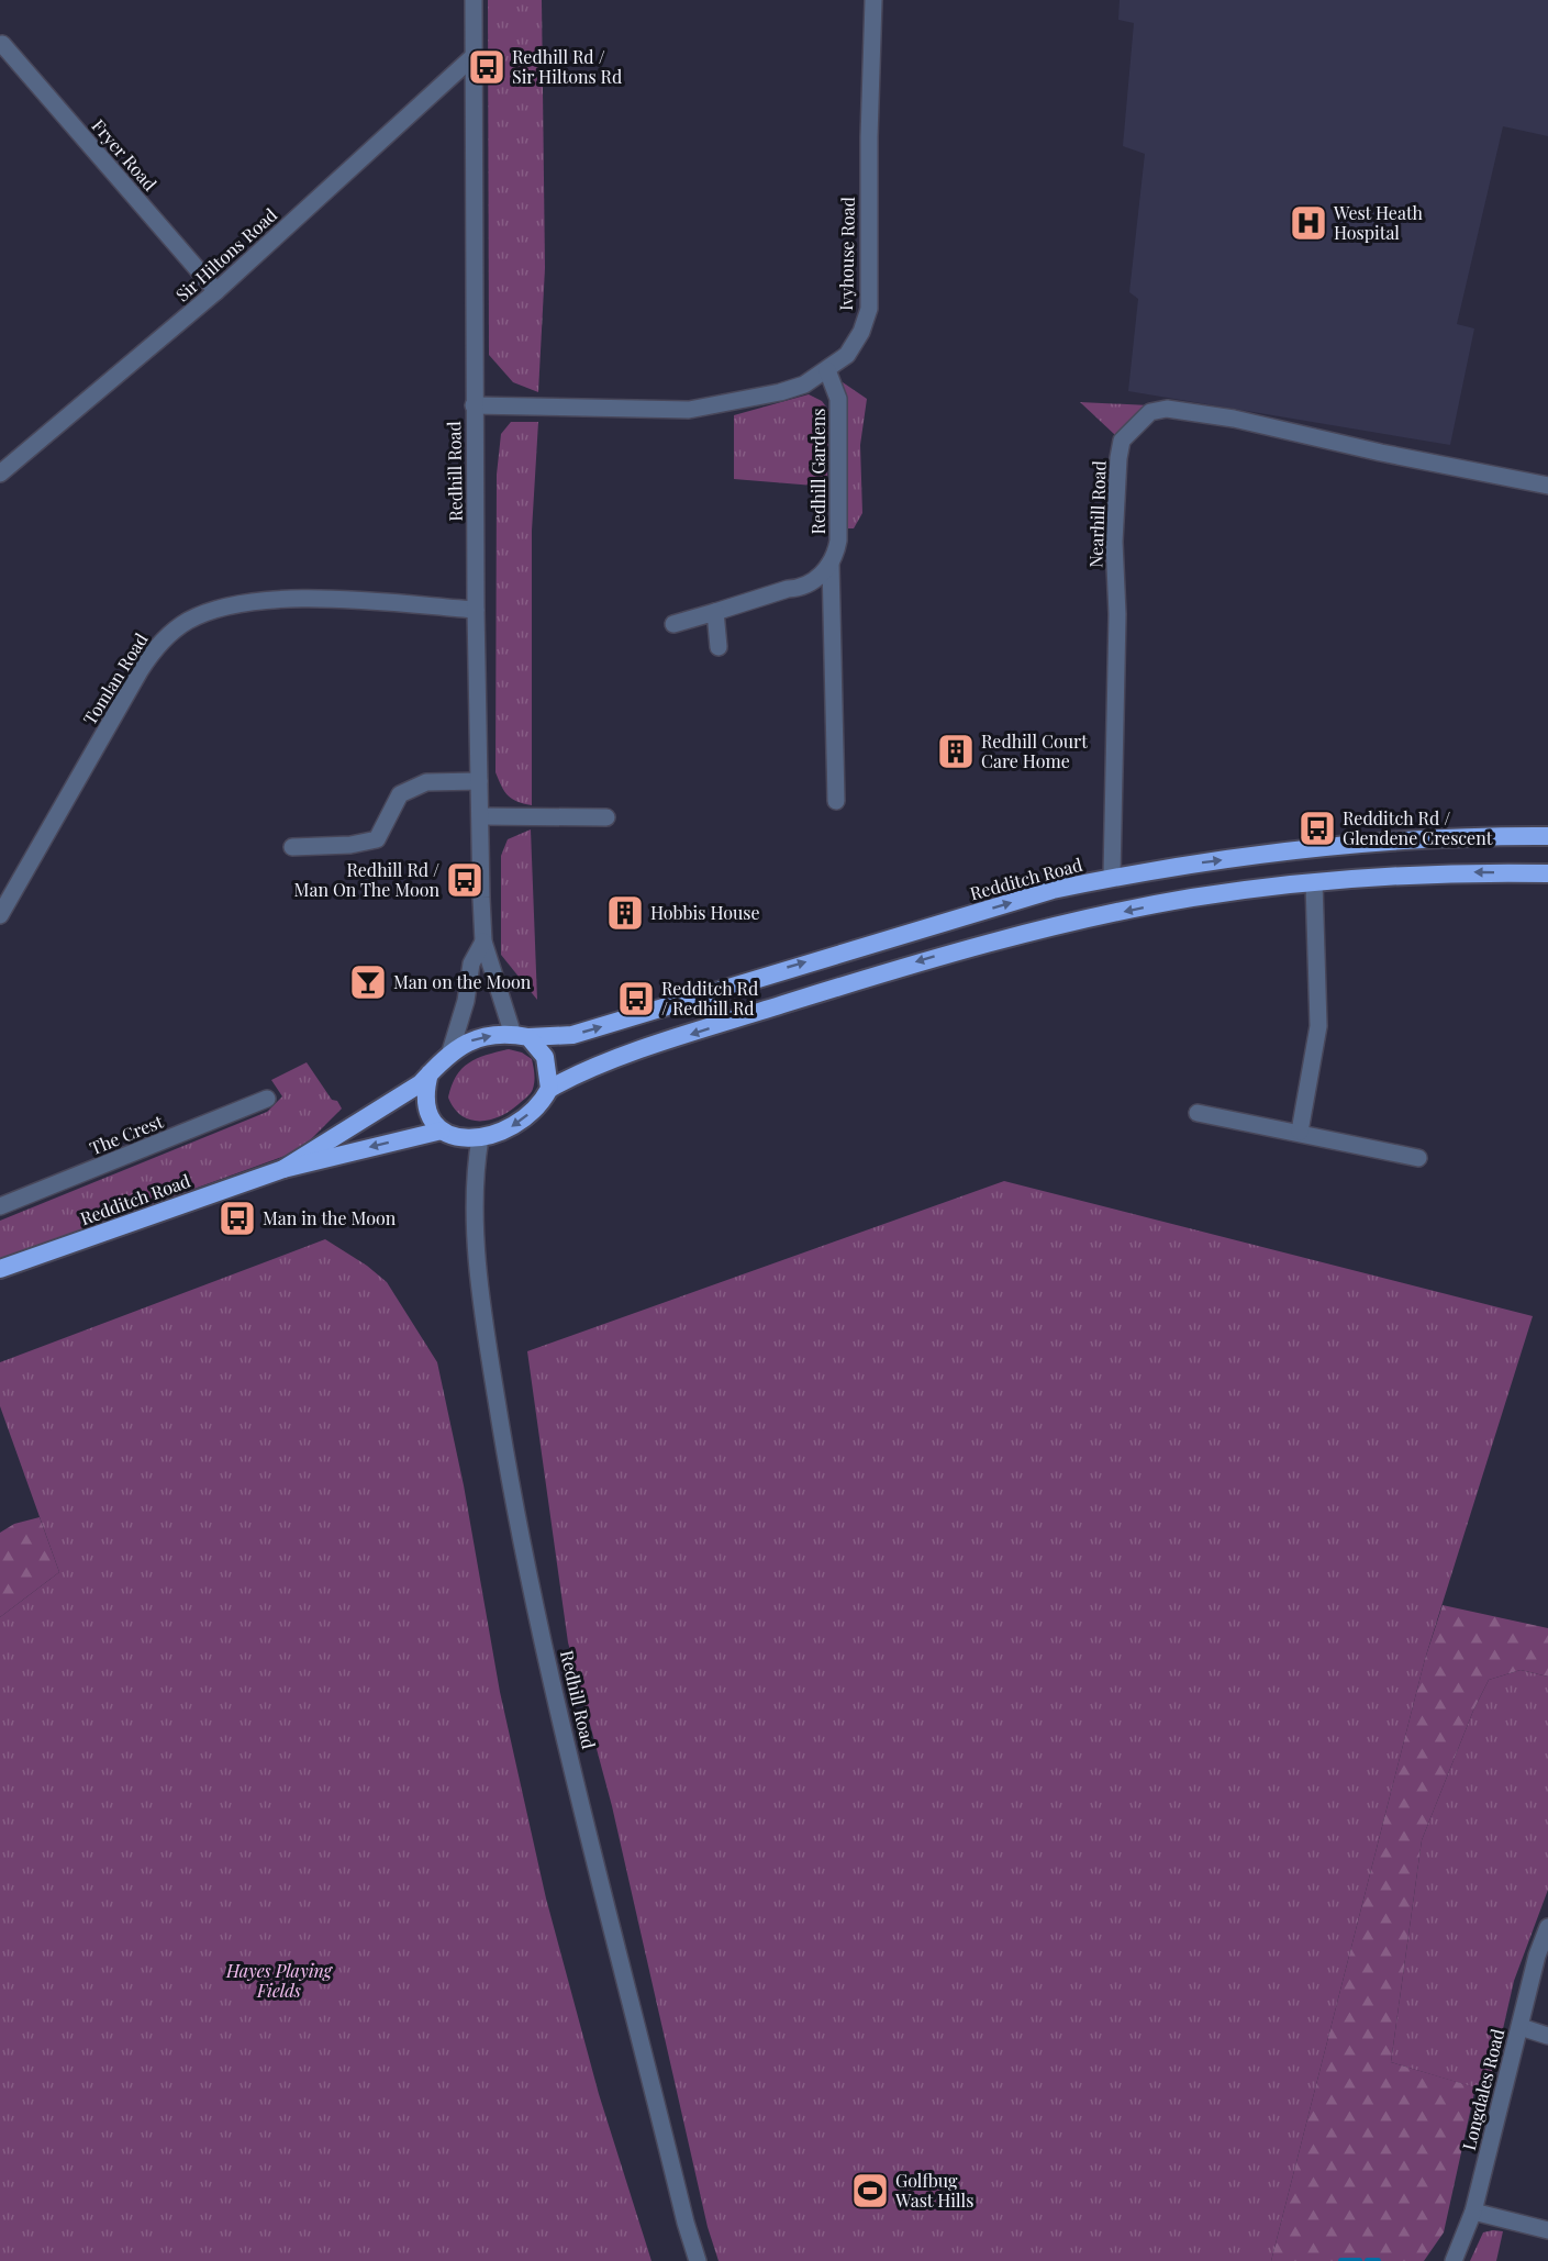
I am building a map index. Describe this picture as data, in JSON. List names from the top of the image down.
{
  "streets": {
    "highway": ["Redditch Road"],
    "street": [
      "Fryer Road",
      "Ivyhouse Road",
      "Sir Hiltons Road",
      "Redhill Road",
      "Redhill Gardens",
      "Nearhill Road",
      "Tomlan Road",
      "The Crest",
      "Longdales Road"
    ]
  },
  "crossings": [
    ["Fryer Road", "Sir Hiltons Road"],
    ["Ivyhouse Road", "Redhill Road"],
    ["Ivyhouse Road", "Redhill Gardens"],
    ["Sir Hiltons Road", "Redhill Road"],
    ["Redhill Road", "Tomlan Road"],
    ["Redhill Road", "Redditch Road"],
    ["Nearhill Road", "Redditch Road"]
  ],
  "parks": ["Hayes Playing Fields"],
  "places": {
    "bus stop": [
      "Redhill Rd / Sir Hiltons Rd",
      "Redditch Rd / Glendene Crescent",
      "Redhill Rd / Man On The Moon",
      "Redditch Rd / Redhill Rd",
      "Man in the Moon"
    ],
    "hospital": ["West Heath Hospital"],
    "building": ["Redhill Court Care Home", "Hobbis House"],
    "bar": ["Man on the Moon"],
    "sports": ["Golfbug Wast Hills"]
  }
}
